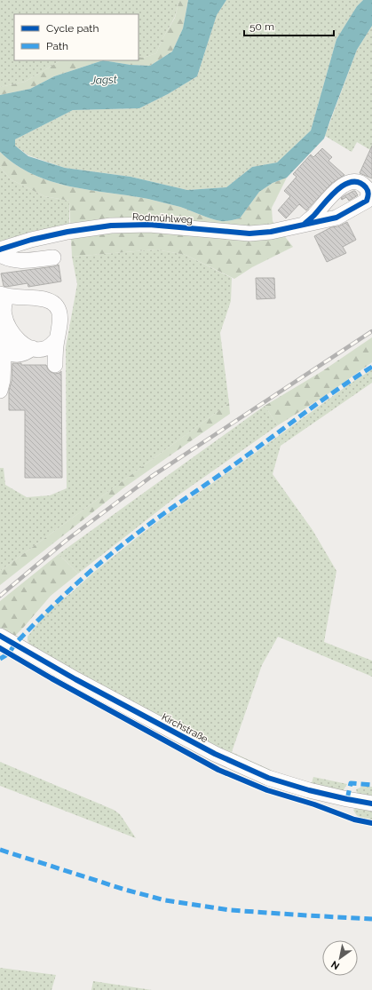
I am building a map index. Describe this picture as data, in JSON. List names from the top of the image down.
{
  "streets": {
    "street": ["Rodmühlweg", "Kirchstraße"]
  },
  "water": ["Jagst"],
  "legend": ["Cycle path", "Path"],
  "scale_bar": "50 m",
  "north": "bottom left"
}
